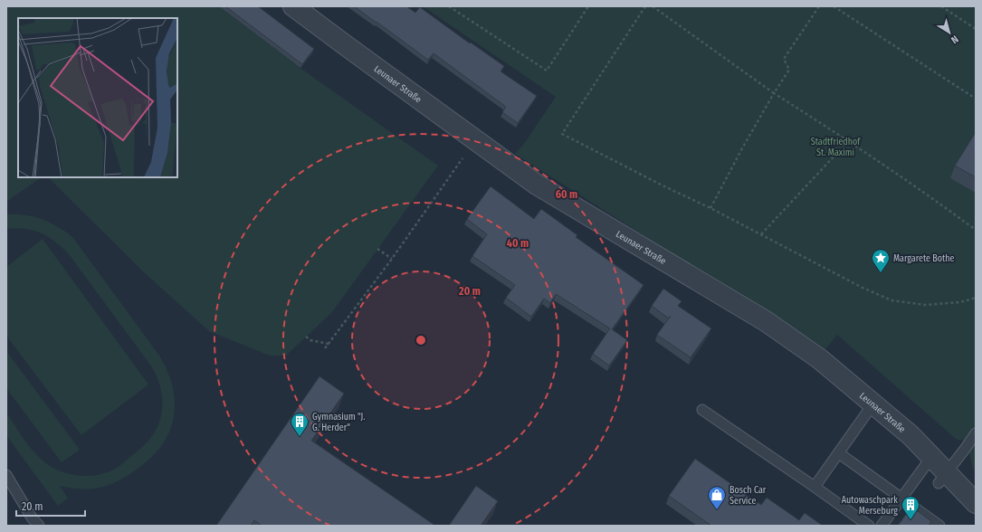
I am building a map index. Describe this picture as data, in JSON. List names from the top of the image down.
{
  "streets": {
    "street": ["Leunaer Straße"]
  },
  "parks": ["Stadtfriedhof St. Maximi"],
  "places": {
    "place": ["Margarete Bothe"],
    "building": ["Gymnasium \"J. G. Herder\"", "Autowaschpark Merseburg"],
    "shop": ["Bosch Car Service"]
  },
  "scale_bar": "20 m",
  "north": "bottom right",
  "rings": ["60 m", "40 m", "20 m"]
}
